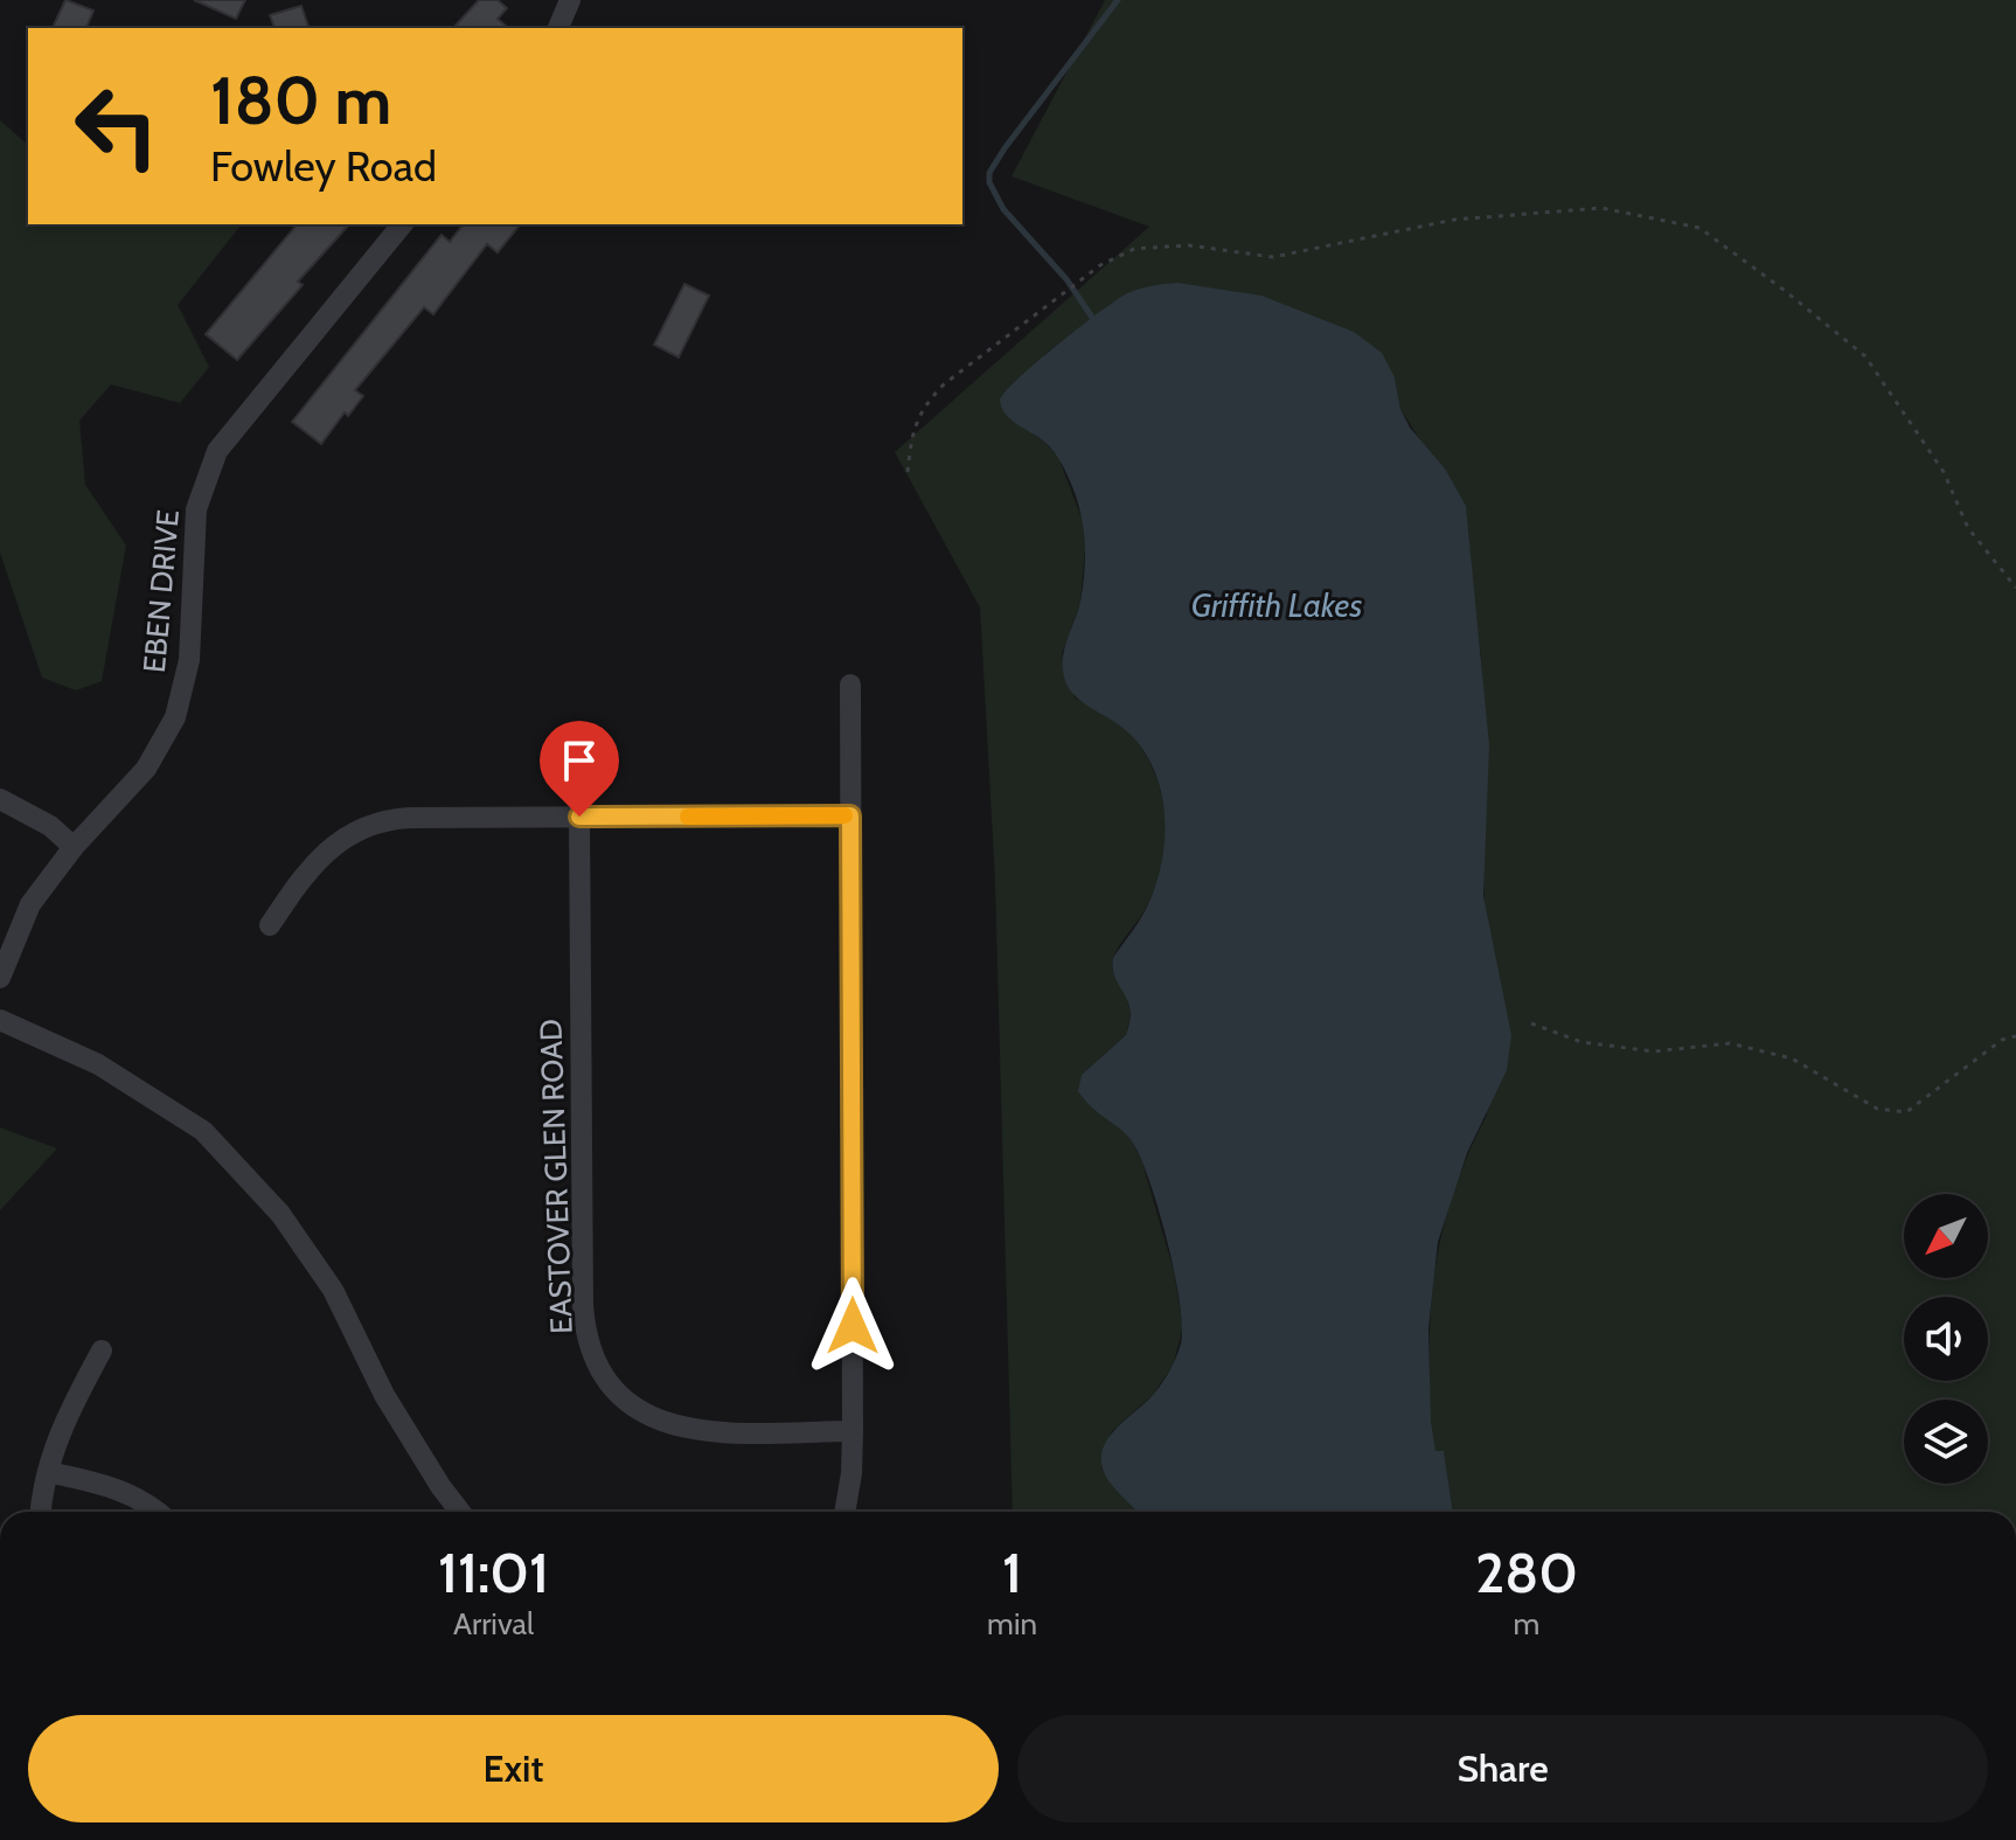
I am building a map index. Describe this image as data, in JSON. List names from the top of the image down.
{
  "streets": {
    "street": ["EBEN DRIVE", "EASTOVER GLEN ROAD"]
  },
  "water": ["Griffith Lakes"],
  "north": "bottom left",
  "page": {
    "turn": ["180 m", "Fowley Road"],
    "eta": [
      "11:01",
      "Arrival",
      "1",
      "min",
      "280",
      "m"
    ],
    "buttons": ["Exit", "Share"]
  }
}
